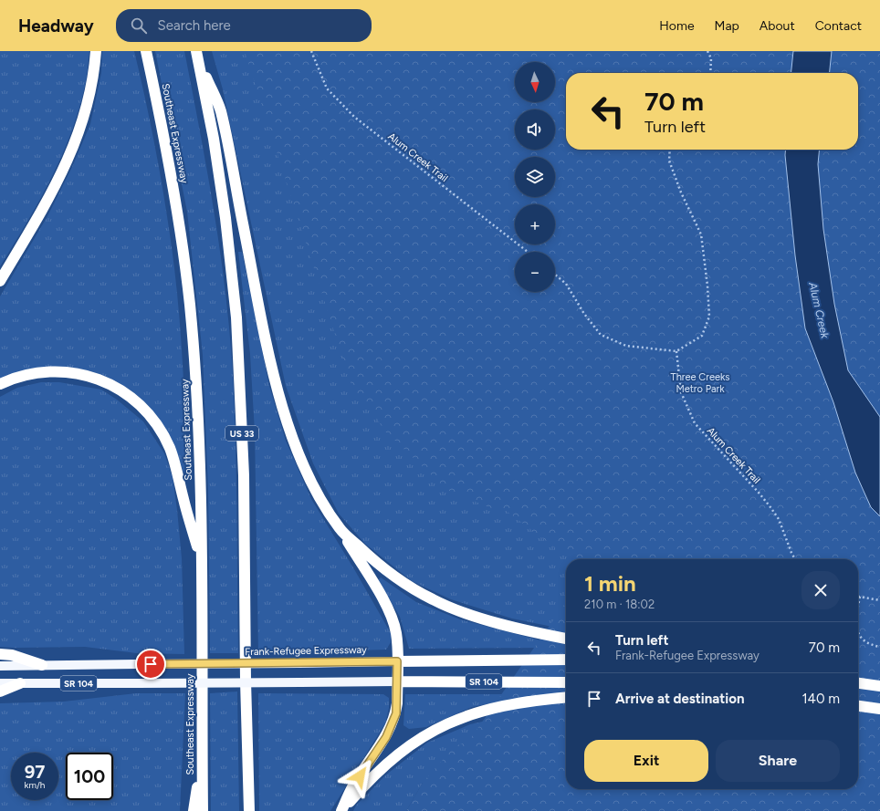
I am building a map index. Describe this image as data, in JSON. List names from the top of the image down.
{
  "streets": {
    "highway": [
      "Southeast Expressway",
      "US 33",
      "Frank-Refugee Expressway",
      "SR 104"
    ],
    "path": ["Alum Creek Trail"]
  },
  "water": ["Alum Creek"],
  "parks": ["Three Creeks Metro Park"],
  "north": "bottom",
  "page": {
    "header": "Headway",
    "search": "Search here",
    "nav": [
      "Home",
      "Map",
      "About",
      "Contact"
    ],
    "map_buttons": ["+", "−"],
    "turn": ["70 m", "Turn left"],
    "heading": ["1 min", "210 m · 18:02"],
    "list": [
      {
        "name": "Turn left",
        "note": "Frank-Refugee Expressway",
        "value": "70 m"
      },
      {
        "name": "Arrive at destination",
        "value": "140 m"
      }
    ],
    "buttons": ["Exit", "Share"],
    "speed": "97 km/h",
    "limit": "100"
  }
}
